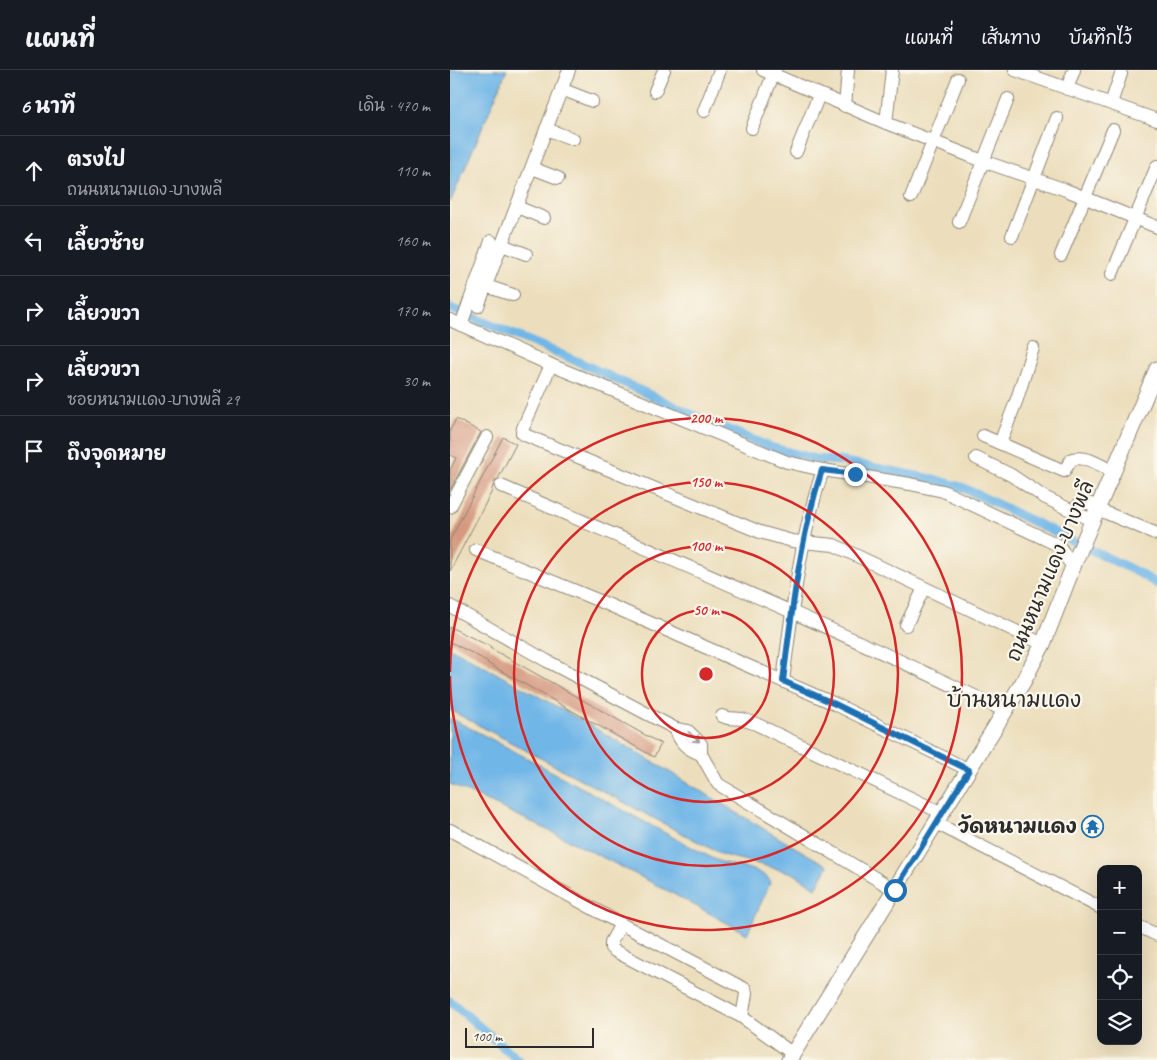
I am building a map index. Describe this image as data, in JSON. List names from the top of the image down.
{
  "streets": {
    "main road": ["ถนนหนามแดง-บางพลี"]
  },
  "districts": ["บ้านหนามแดง"],
  "places": {
    "temple": ["วัดหนามแดง"]
  },
  "scale_bar": "100 m",
  "page": {
    "header": "แผนที่",
    "nav": ["แผนที่", "เส้นทาง", "บันทึกไว้"],
    "heading": ["6 นาที", "เดิน · 470 m"],
    "list": [
      ["ตรงไป", "ถนนหนามแดง-บางพลี", "110 m"],
      ["เลี้ยวซ้าย", "160 m"],
      ["เลี้ยวขวา", "170 m"],
      ["เลี้ยวขวา", "ซอยหนามแดง-บางพลี 29", "30 m"],
      "ถึงจุดหมาย"
    ],
    "map_buttons": ["+", "−"],
    "scale": "100 m"
  },
  "rings": [
    "200 m",
    "150 m",
    "100 m",
    "50 m"
  ]
}
